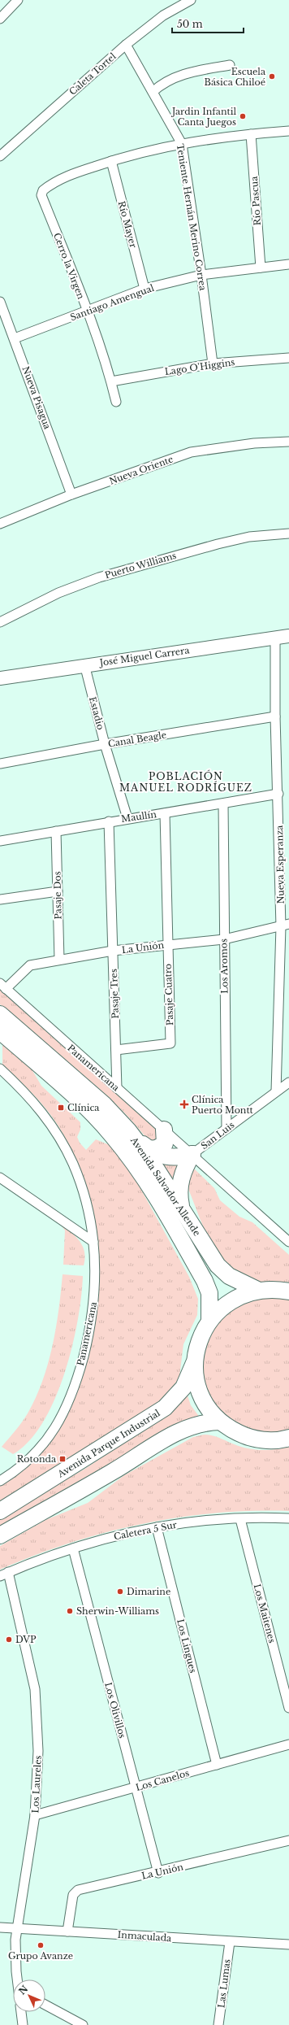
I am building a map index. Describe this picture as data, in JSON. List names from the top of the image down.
{
  "streets": {
    "highway": ["Avenida Salvador Allende", "Avenida Parque Industrial"],
    "street": [
      "Caleta Tortel",
      "Río Pascua",
      "Teniente Hernán Merino Correa",
      "Río Mayer",
      "Cerro la Virgen",
      "Santiago Amengual",
      "Lago O'Higgins",
      "Nueva Pisagua",
      "Nueva Oriente",
      "Puerto Williams",
      "José Miguel Carrera",
      "Estadio",
      "Canal Beagle",
      "Maullín",
      "Nueva Esperanza",
      "Pasaje Dos",
      "La Unión",
      "Los Aromos",
      "Pasaje Tres",
      "Pasaje Cuatro",
      "Panamericana",
      "San Luis",
      "Caletera 5 Sur",
      "Los Maitenes",
      "Los Lingues",
      "Los Olivillos",
      "Los Canelos",
      "Los Laureles",
      "Inmaculada",
      "Las Lumas"
    ]
  },
  "crossings": [
    ["Caleta Tortel", "Teniente Hernán Merino Correa"],
    ["Río Pascua", "Santiago Amengual"],
    ["Teniente Hernán Merino Correa", "Santiago Amengual"],
    ["Teniente Hernán Merino Correa", "Lago O'Higgins"],
    ["Río Mayer", "Cerro la Virgen"],
    ["Río Mayer", "Santiago Amengual"],
    ["Cerro la Virgen", "Santiago Amengual"],
    ["Cerro la Virgen", "Lago O'Higgins"],
    ["Santiago Amengual", "Nueva Pisagua"],
    ["Nueva Pisagua", "Nueva Oriente"],
    ["José Miguel Carrera", "Estadio"],
    ["José Miguel Carrera", "Nueva Esperanza"],
    ["Estadio", "Canal Beagle"],
    ["Estadio", "Maullín"],
    ["Canal Beagle", "Nueva Esperanza"],
    ["Maullín", "Nueva Esperanza"],
    ["Maullín", "Pasaje Dos"],
    ["Maullín", "Los Aromos"],
    ["Maullín", "Pasaje Tres"],
    ["Maullín", "Pasaje Cuatro"],
    ["Nueva Esperanza", "La Unión"],
    ["Nueva Esperanza", "San Luis"],
    ["Pasaje Dos", "La Unión"],
    ["La Unión", "Los Aromos"],
    ["La Unión", "Pasaje Tres"],
    ["La Unión", "Pasaje Cuatro"],
    ["La Unión", "Panamericana"],
    ["La Unión", "Los Olivillos"],
    ["La Unión", "Inmaculada"],
    ["Los Aromos", "San Luis"],
    ["Pasaje Tres", "Pasaje Cuatro"],
    ["Pasaje Tres", "Panamericana"],
    ["Panamericana", "San Luis"],
    ["Caletera 5 Sur", "Los Maitenes"],
    ["Caletera 5 Sur", "Los Lingues"],
    ["Caletera 5 Sur", "Los Olivillos"],
    ["Caletera 5 Sur", "Los Laureles"],
    ["Los Lingues", "Los Canelos"],
    ["Los Olivillos", "Los Canelos"],
    ["Los Canelos", "Los Laureles"],
    ["Los Laureles", "Inmaculada"],
    ["Inmaculada", "Las Lumas"]
  ],
  "districts": ["POBLACIÓN MANUEL RODRÍGUEZ"],
  "places": {
    "other": [
      "Escuela Básica Chiloé",
      "Jardin Infantil Canta Juegos",
      "Dimarine",
      "Sherwin-Williams",
      "DVP",
      "Grupo Avanze"
    ],
    "health": ["Clínica Puerto Montt"],
    "transit": ["Clínica", "Rotonda"]
  },
  "scale_bar": "50 m",
  "north": "top left"
}
